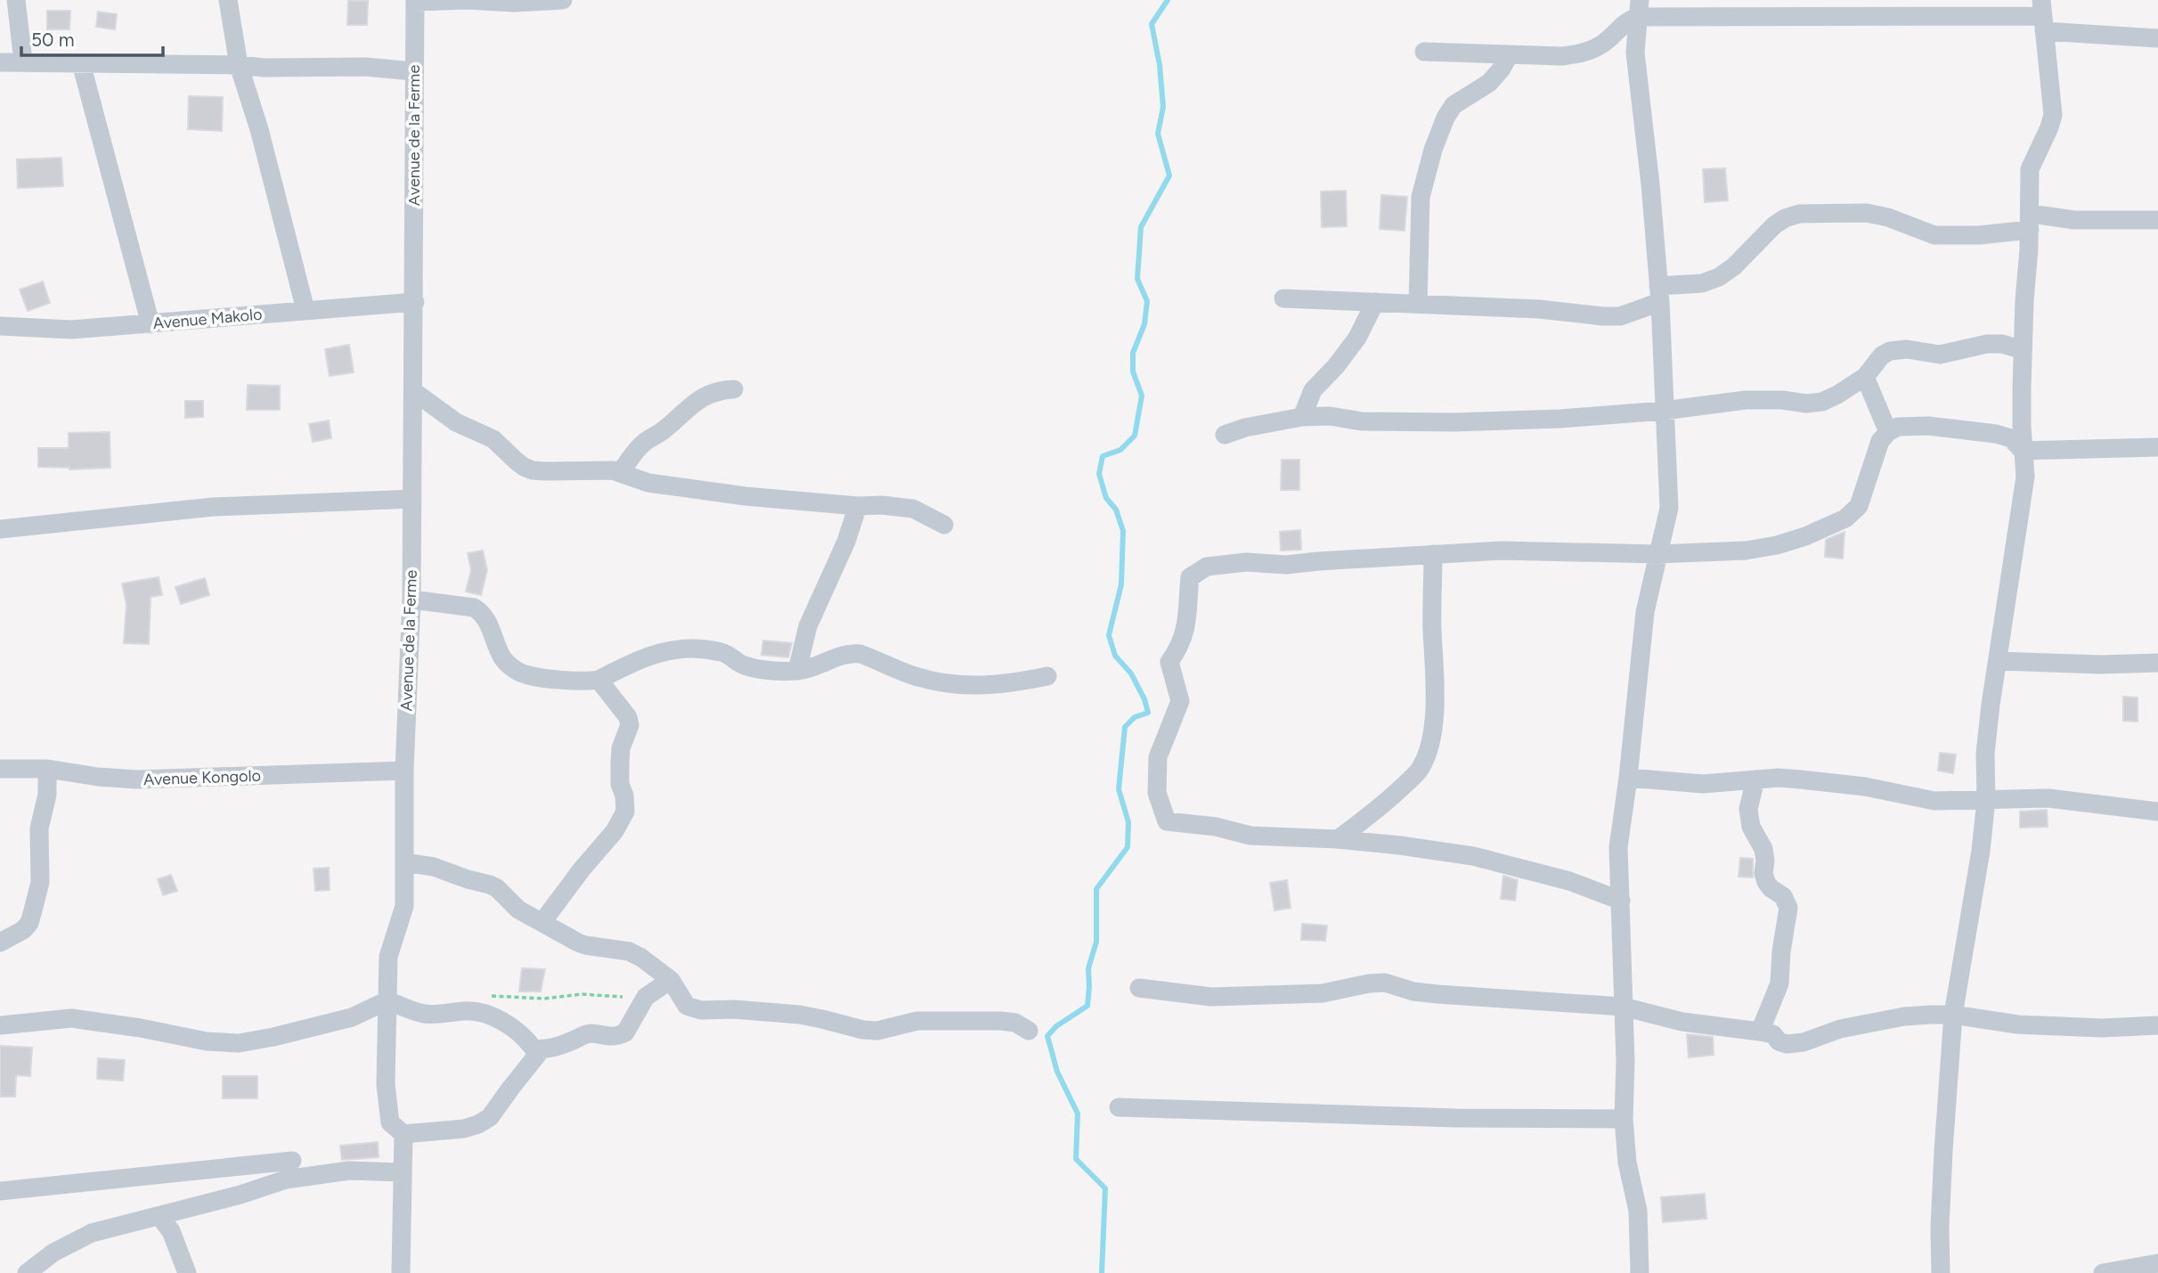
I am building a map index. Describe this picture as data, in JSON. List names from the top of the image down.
{
  "streets": {
    "street": ["Avenue de la Ferme", "Avenue Makolo", "Avenue Kongolo"]
  },
  "crossings": [
    ["Avenue de la Ferme", "Avenue Makolo"],
    ["Avenue de la Ferme", "Avenue Kongolo"]
  ],
  "scale_bar": "50 m"
}
